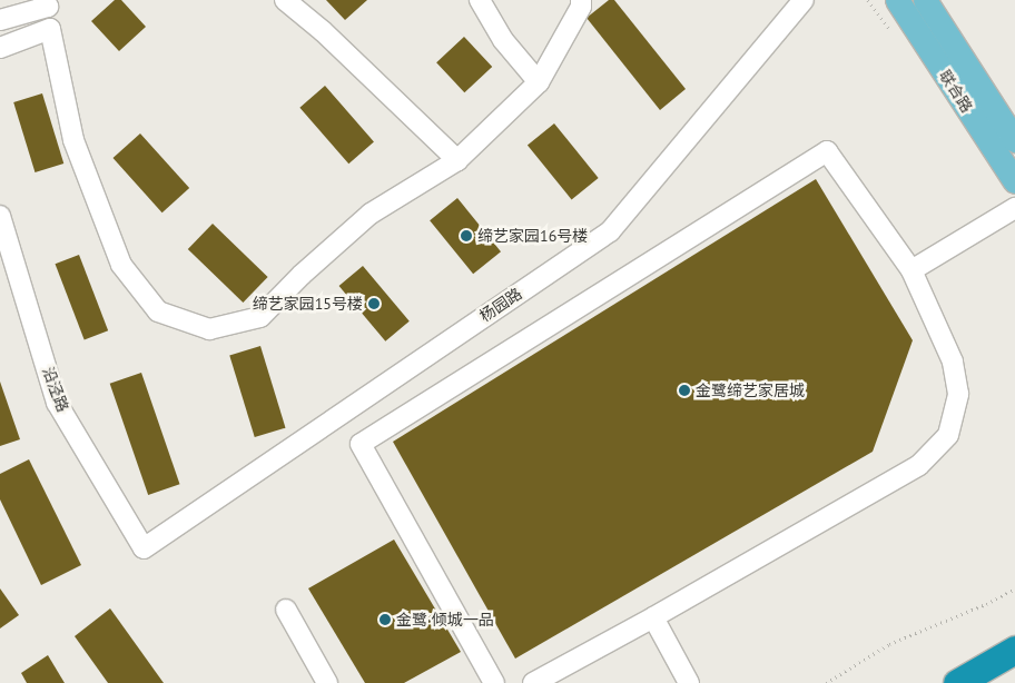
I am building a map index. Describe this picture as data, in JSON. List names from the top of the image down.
{
  "streets": {
    "main road": ["联合路"],
    "street": ["杨园路", "沿泾路"]
  },
  "crossings": [
    ["杨园路", "沿泾路"]
  ],
  "places": [
    "缔艺家园16号楼",
    "缔艺家园15号楼",
    "金鹭缔艺家居城",
    "金鹭·倾城一品"
  ]
}
